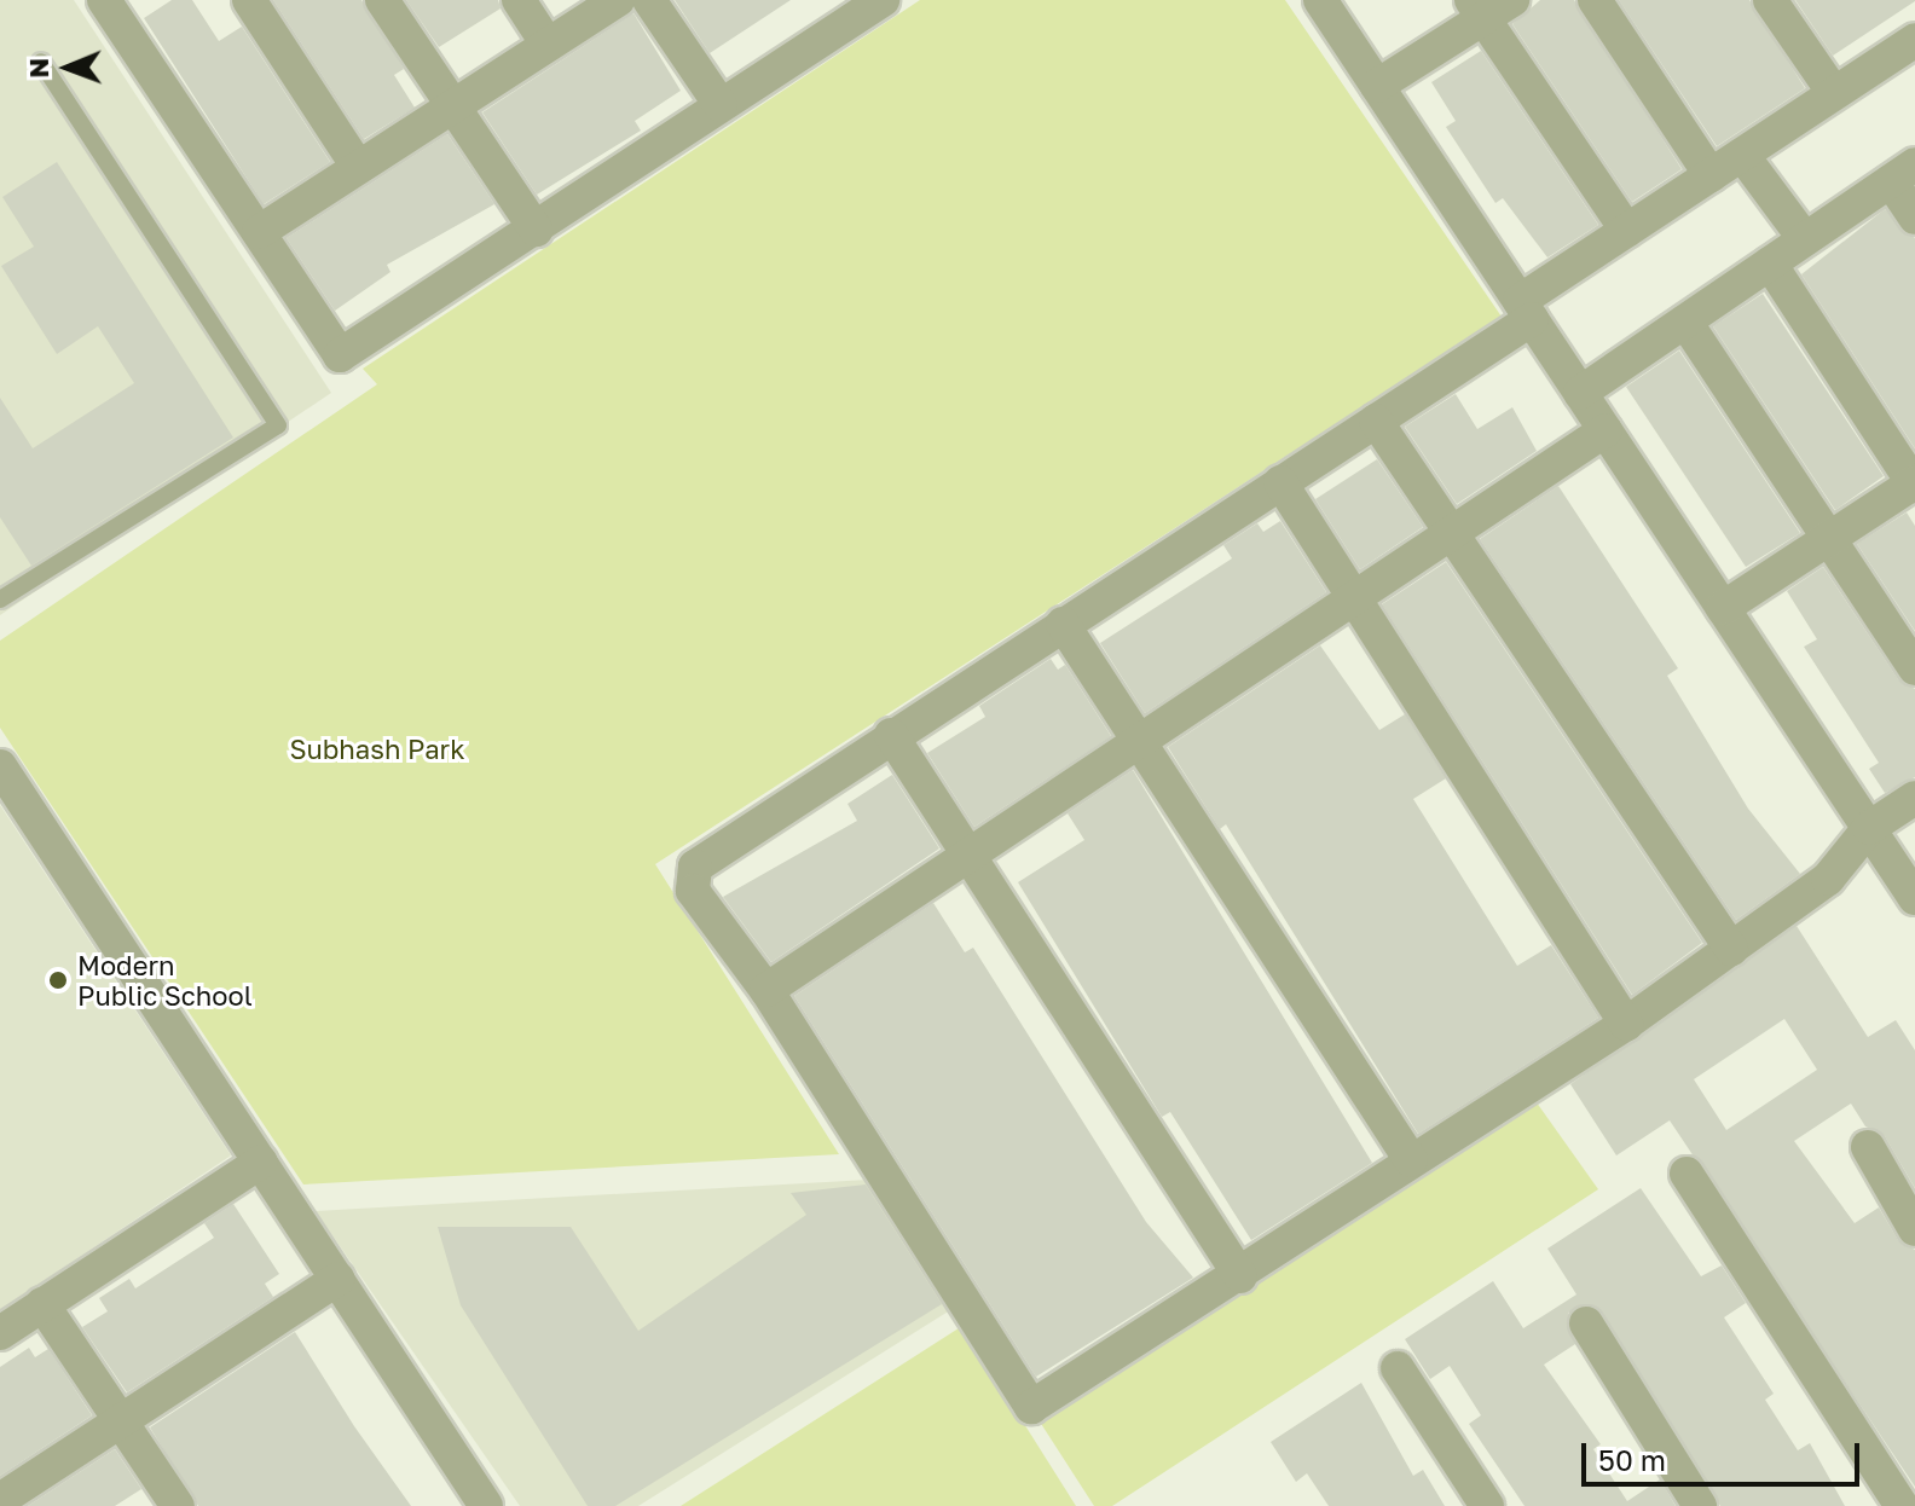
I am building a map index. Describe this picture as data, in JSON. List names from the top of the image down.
{
  "parks": ["Subhash Park"],
  "places": ["Modern Public School"],
  "scale_bar": "50 m",
  "north": "left"
}
